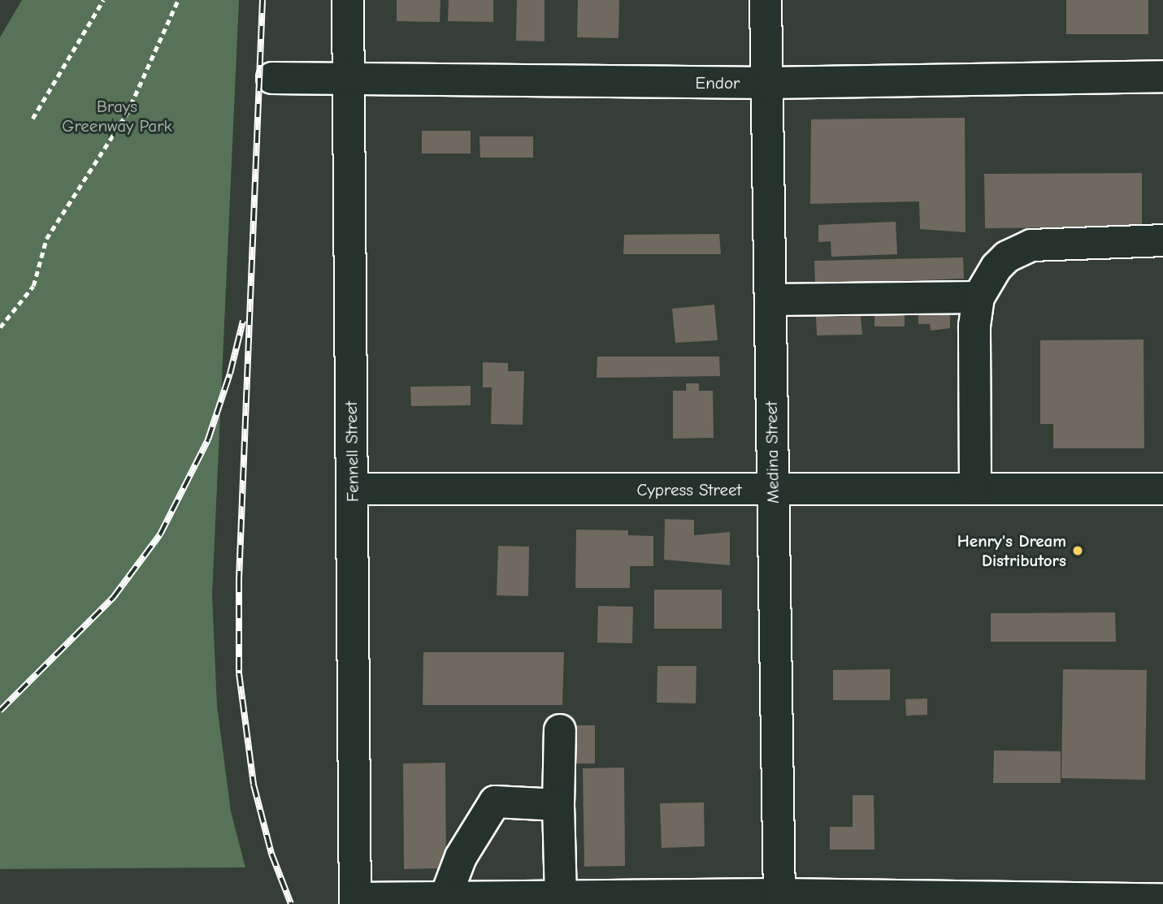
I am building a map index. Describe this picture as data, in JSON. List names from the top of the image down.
{
  "streets": {
    "street": [
      "Endor",
      "Fennell Street",
      "Medina Street",
      "Cypress Street"
    ]
  },
  "crossings": [
    ["Endor", "Fennell Street"],
    ["Endor", "Medina Street"],
    ["Fennell Street", "Cypress Street"],
    ["Medina Street", "Cypress Street"]
  ],
  "parks": ["Brays Greenway Park"],
  "places": ["Henry's Dream Distributors"]
}
